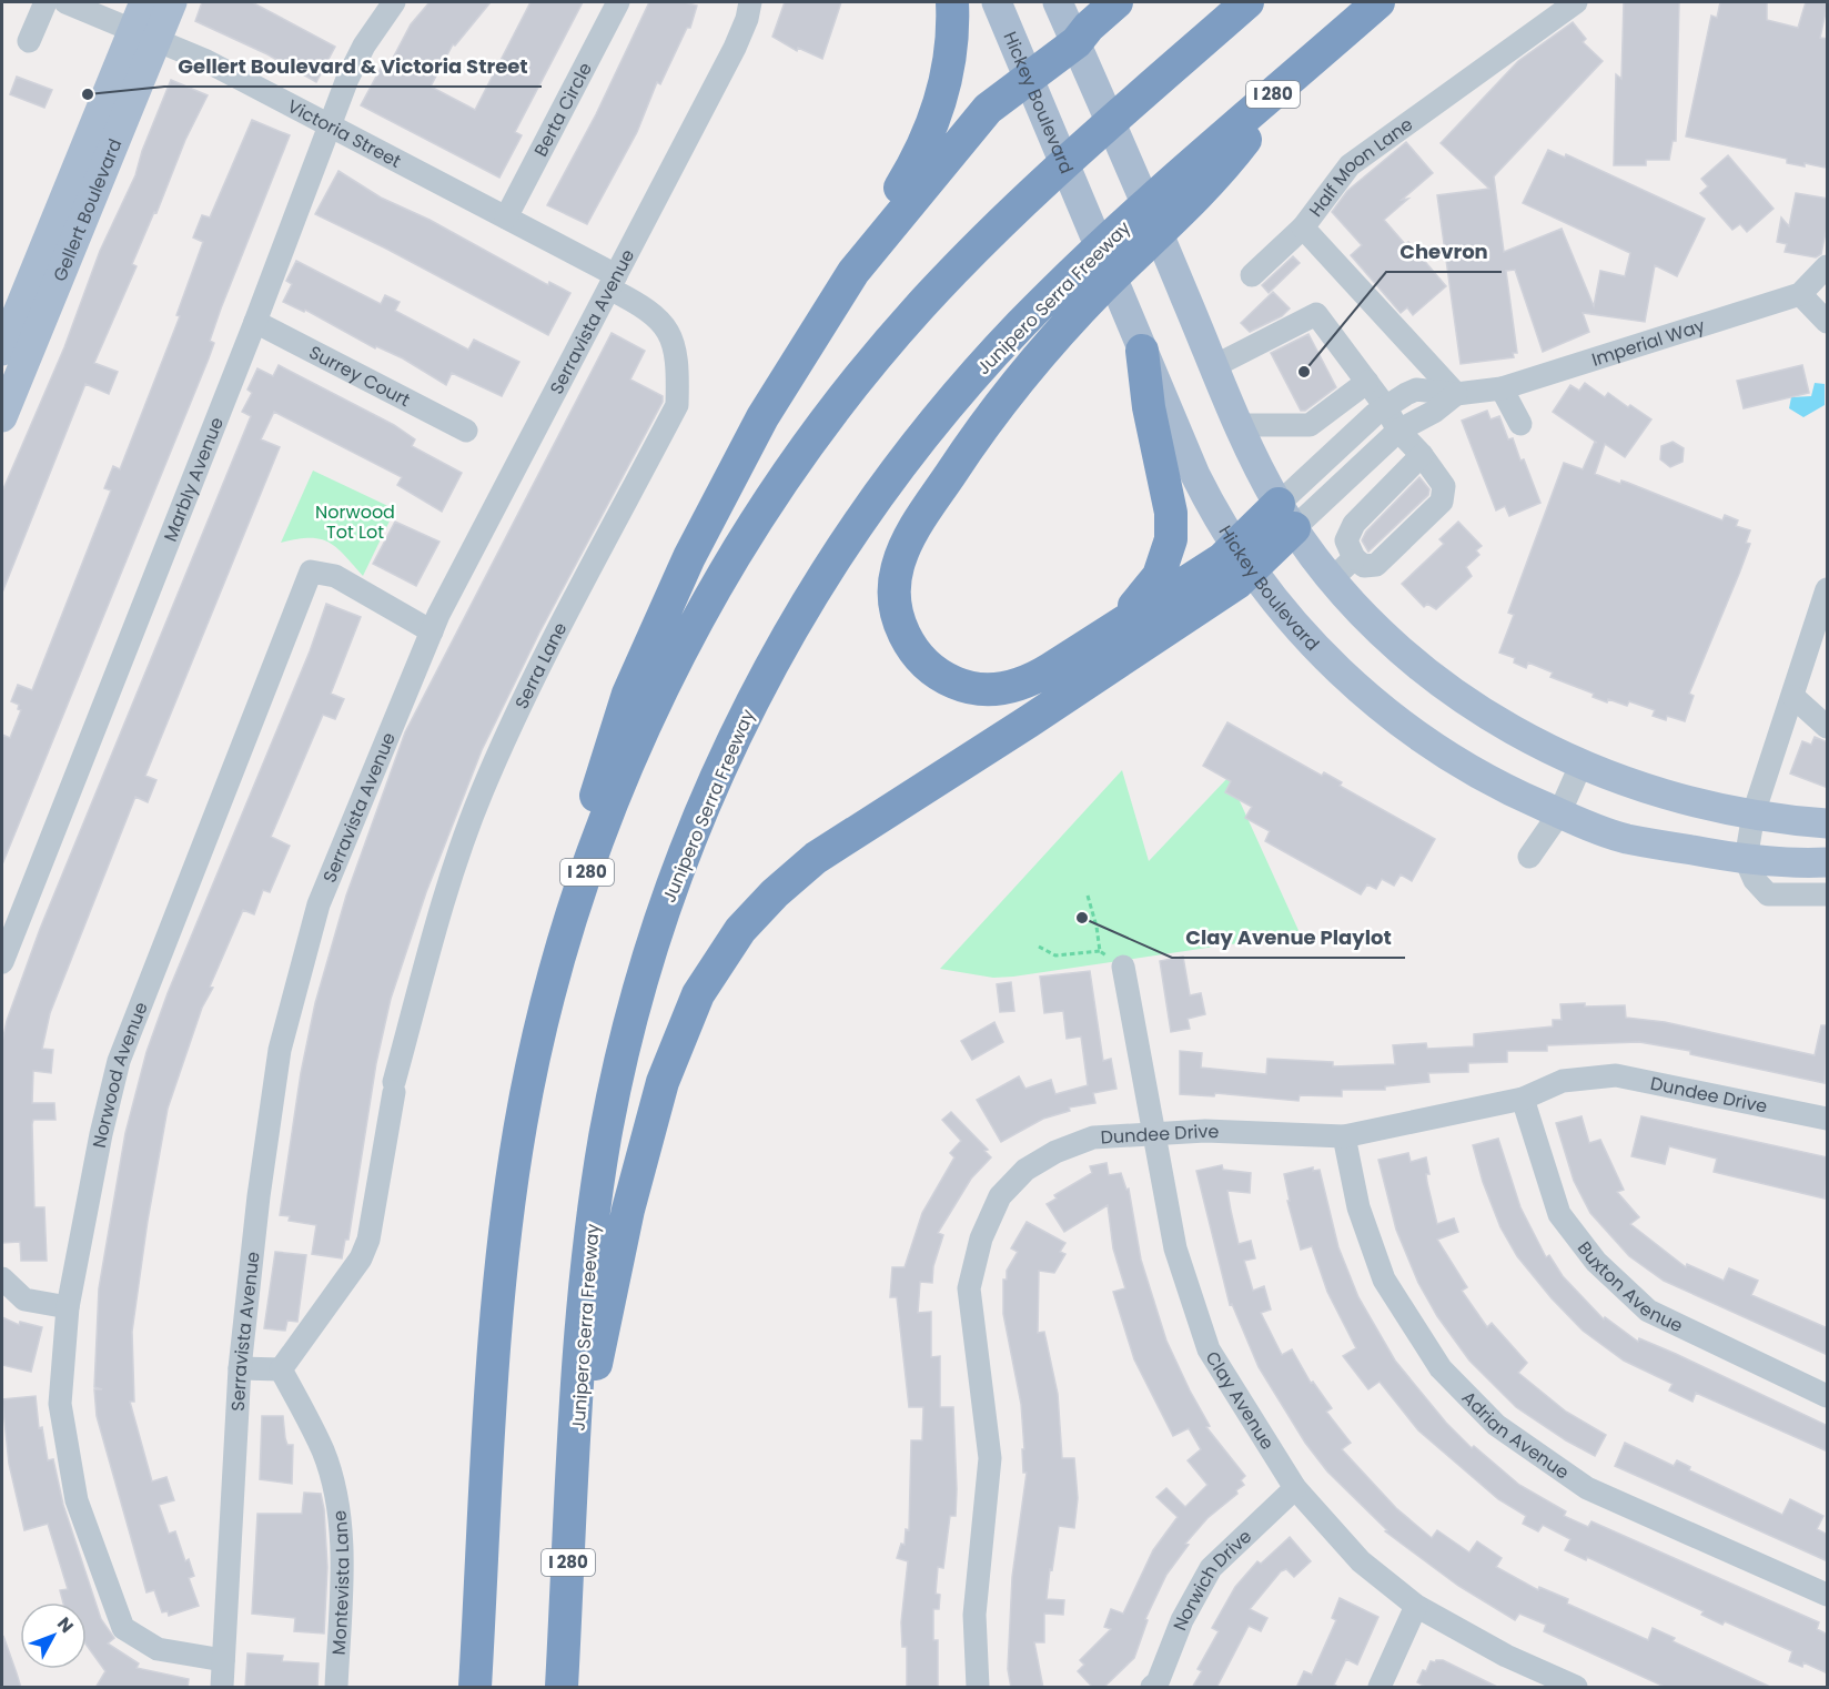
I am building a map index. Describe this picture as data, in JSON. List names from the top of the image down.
{
  "streets": {
    "highway": ["I 280", "Junipero Serra Freeway"],
    "main road": ["Hickey Boulevard", "Gellert Boulevard"],
    "street": [
      "Berta Circle",
      "Victoria Street",
      "Half Moon Lane",
      "Serravista Avenue",
      "Imperial Way",
      "Surrey Court",
      "Marbly Avenue",
      "Serra Lane",
      "Norwood Avenue",
      "Dundee Drive",
      "Buxton Avenue",
      "Clay Avenue",
      "Adrian Avenue",
      "Norwich Drive",
      "Montevista Lane"
    ]
  },
  "crossings": [
    ["Berta Circle", "Victoria Street"],
    ["Victoria Street", "Gellert Boulevard"],
    ["Victoria Street", "Serravista Avenue"],
    ["Victoria Street", "Marbly Avenue"],
    ["Victoria Street", "Serra Lane"],
    ["Half Moon Lane", "Imperial Way"],
    ["Serravista Avenue", "Serra Lane"],
    ["Serravista Avenue", "Norwood Avenue"],
    ["Surrey Court", "Marbly Avenue"],
    ["Serra Lane", "Montevista Lane"],
    ["Dundee Drive", "Buxton Avenue"],
    ["Dundee Drive", "Clay Avenue"],
    ["Dundee Drive", "Adrian Avenue"],
    ["Clay Avenue", "Norwich Drive"]
  ],
  "parks": ["Norwood Tot Lot"],
  "places": ["Gellert Boulevard & Victoria Street", "Chevron", "Clay Avenue Playlot"],
  "north": "top right"
}
